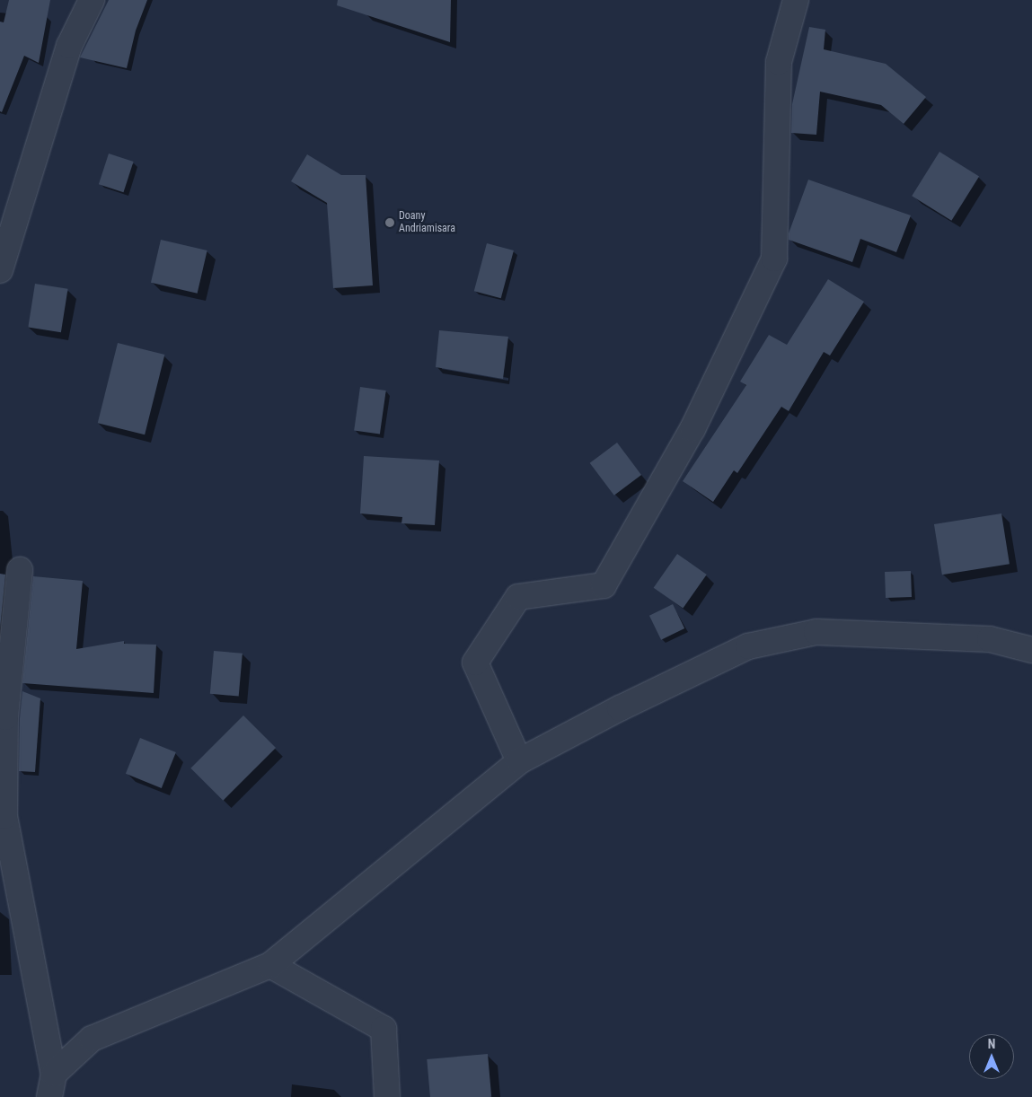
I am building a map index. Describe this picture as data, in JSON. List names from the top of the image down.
{
  "places": ["Doany Andriamisara"],
  "north": "top"
}
